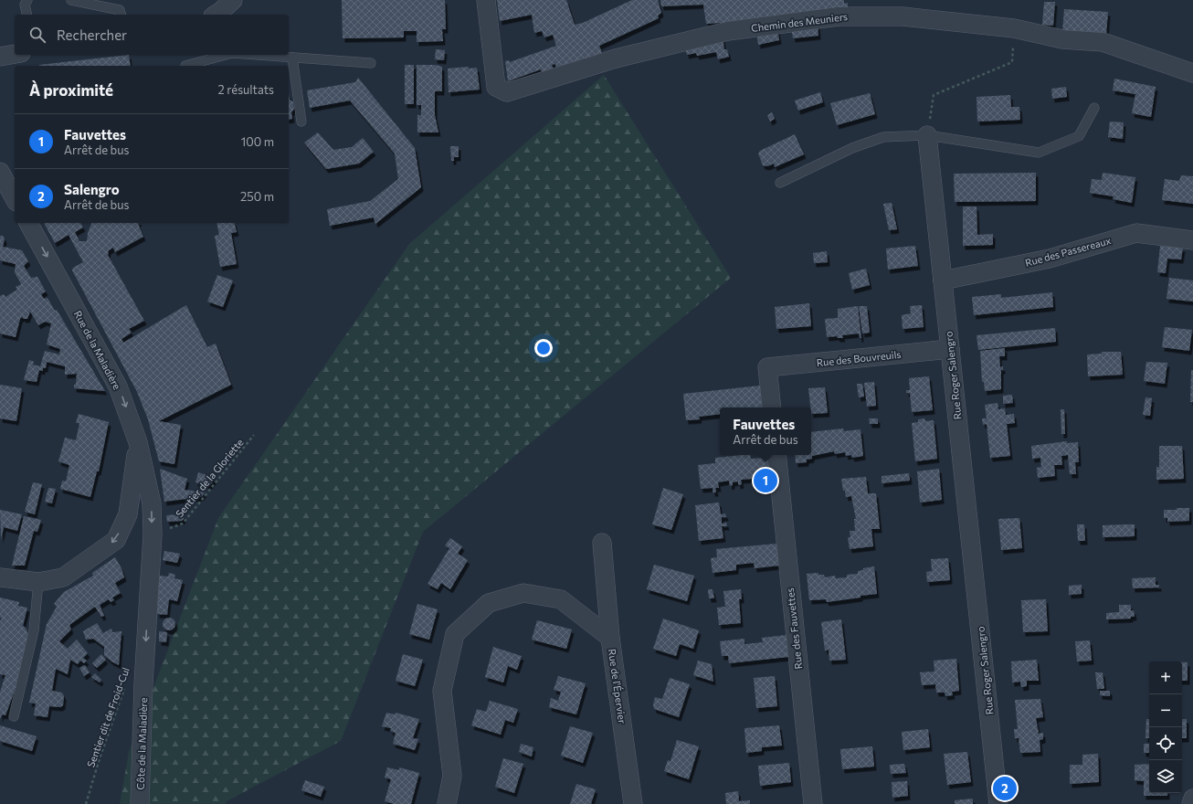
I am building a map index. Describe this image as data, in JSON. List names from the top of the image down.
{
  "streets": {
    "street": [
      "Chemin des Meuniers",
      "Rue des Passereaux",
      "Rue de la Maladière",
      "Rue des Bouvreuils",
      "Rue Roger Salengro",
      "Rue des Fauvettes",
      "Rue de l'Épervier",
      "Côte de la Maladière"
    ],
    "path": ["Sentier de la Gloriette", "Sentier dit de Froid-Cul"]
  },
  "crossings": [
    ["Rue des Passereaux", "Rue Roger Salengro"],
    ["Rue de la Maladière", "Sentier de la Gloriette"],
    ["Rue de la Maladière", "Sentier dit de Froid-Cul"],
    ["Rue de la Maladière", "Côte de la Maladière"],
    ["Rue des Bouvreuils", "Rue Roger Salengro"],
    ["Sentier dit de Froid-Cul", "Côte de la Maladière"]
  ],
  "one_way": ["Rue de la Maladière"],
  "page": {
    "search": "Rechercher",
    "heading": ["À proximité", "2 résultats"],
    "list": [
      {
        "mark": "1",
        "name": "Fauvettes",
        "note": "Arrêt de bus",
        "value": "100 m"
      },
      {
        "mark": "2",
        "name": "Salengro",
        "note": "Arrêt de bus",
        "value": "250 m"
      }
    ],
    "popup": ["Fauvettes", "Arrêt de bus"],
    "pins": ["1", "2"],
    "map_buttons": ["+", "−"]
  }
}
